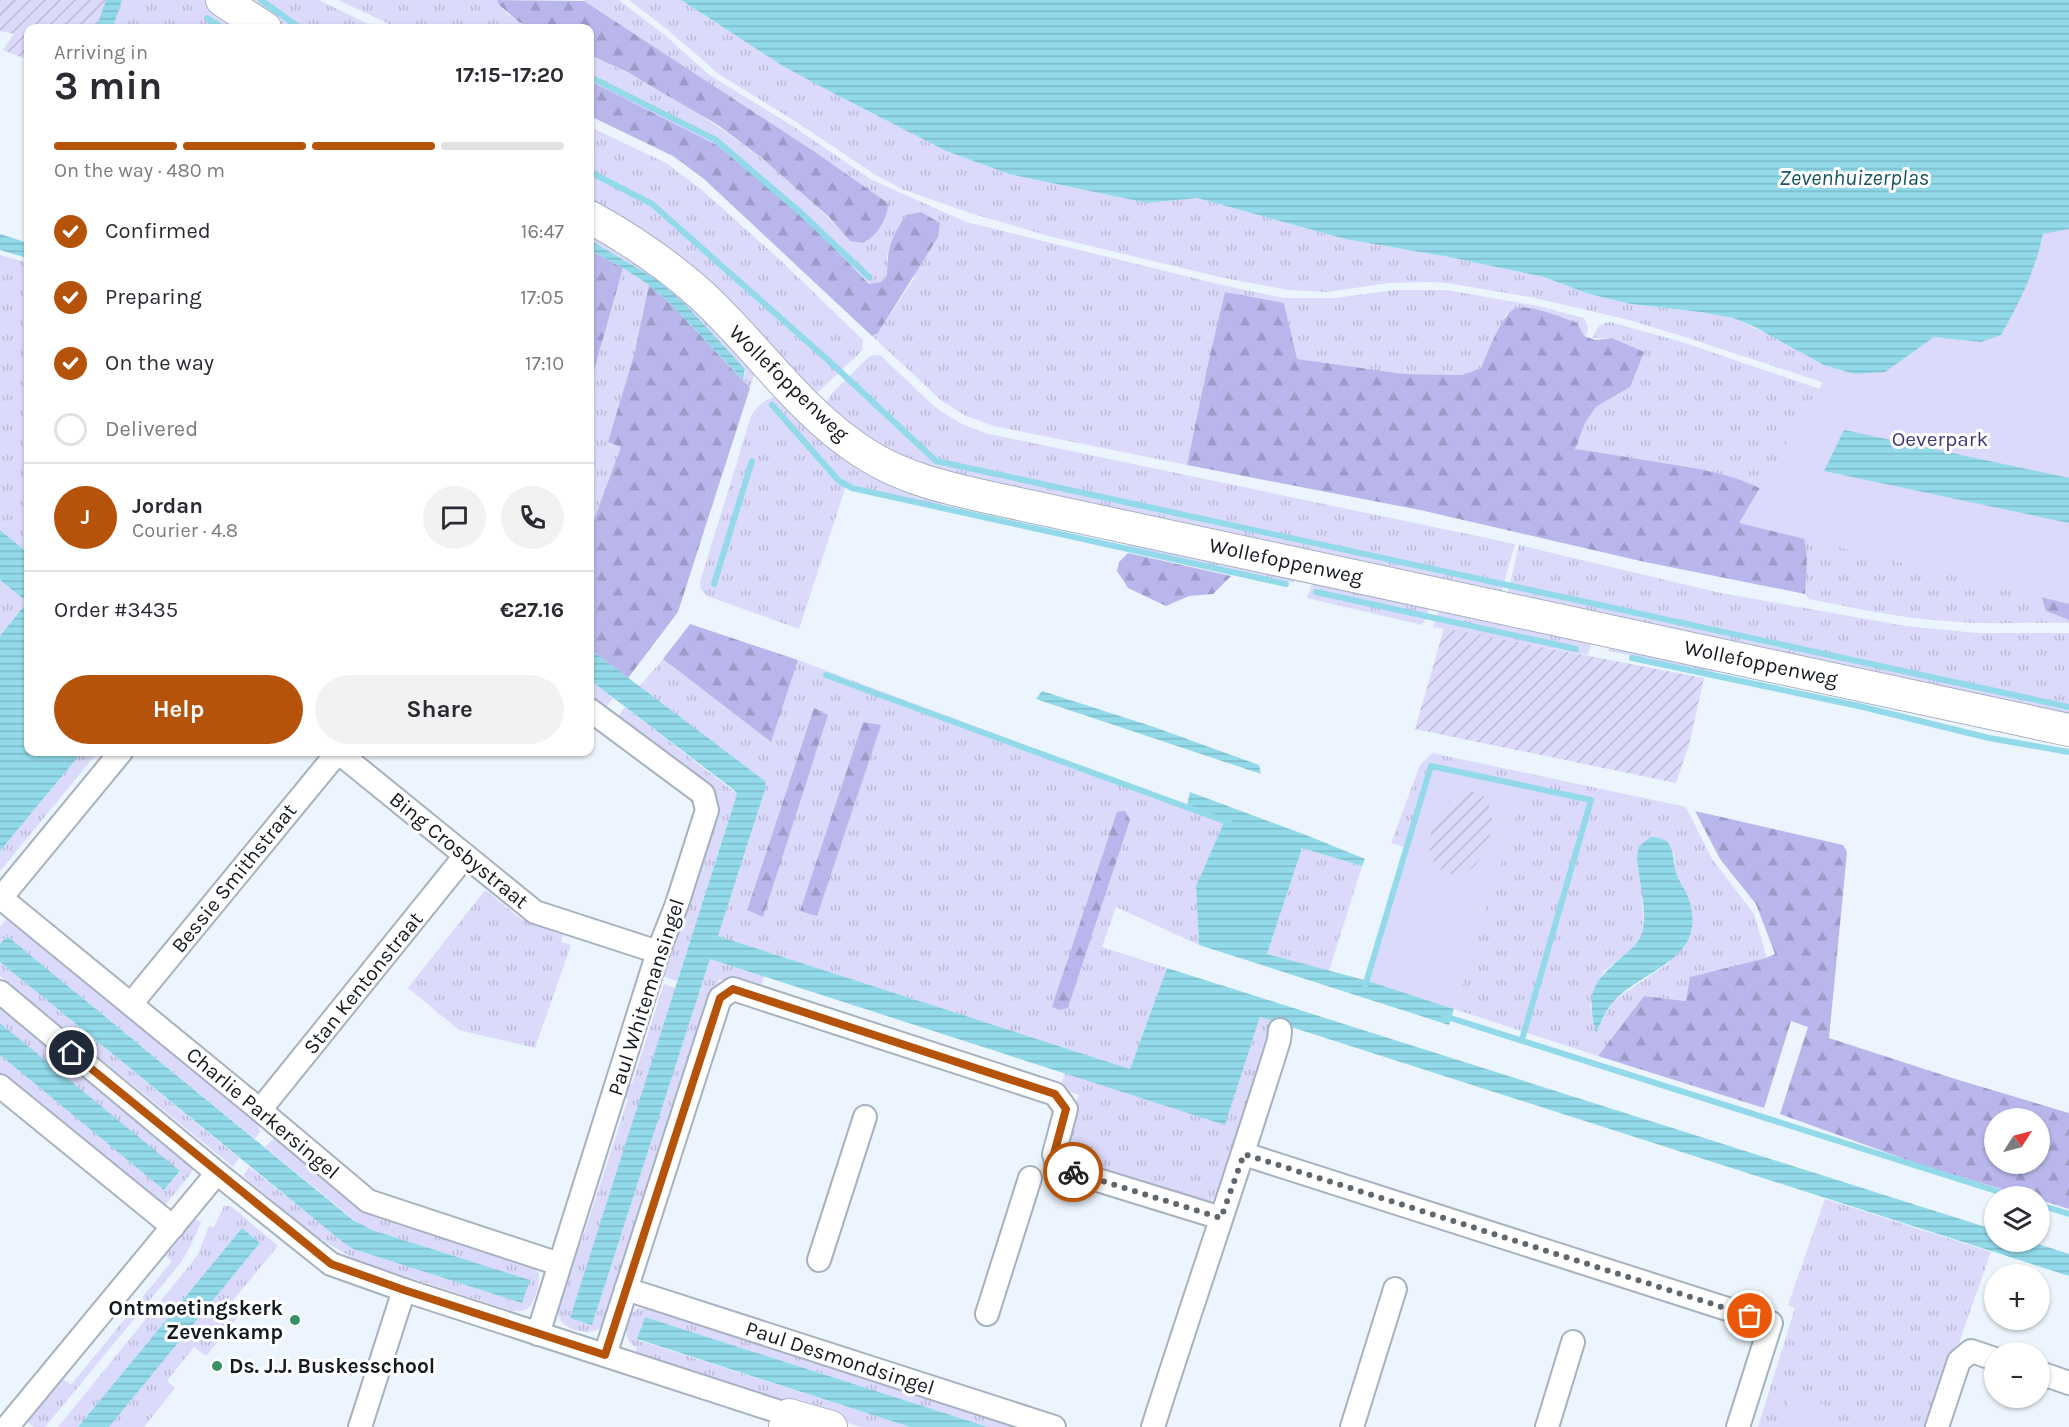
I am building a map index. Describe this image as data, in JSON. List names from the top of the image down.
{
  "streets": {
    "street": [
      "Wollefoppenweg",
      "Bing Crosbystraat",
      "Bessie Smithstraat",
      "Stan Kentonstraat",
      "Paul Whitemansingel",
      "Charlie Parkersingel",
      "Paul Desmondsingel"
    ]
  },
  "crossings": [
    ["Bing Crosbystraat", "Stan Kentonstraat"],
    ["Bing Crosbystraat", "Paul Whitemansingel"],
    ["Bessie Smithstraat", "Charlie Parkersingel"],
    ["Stan Kentonstraat", "Charlie Parkersingel"],
    ["Paul Whitemansingel", "Charlie Parkersingel"]
  ],
  "water": ["Zevenhuizerplas"],
  "parks": ["Oeverpark"],
  "places": ["Ontmoetingskerk Zevenkamp", "Ds. J.J. Buskesschool"],
  "north": "top right",
  "page": {
    "heading": ["3 min", "Arriving in", "17:15–17:20"],
    "panel": [
      "Jordan",
      "Courier · 4.8",
      "Order #3435",
      "€27.16"
    ],
    "bar": "On the way · 480 m",
    "list": [
      ["Confirmed", "16:47"],
      ["Preparing", "17:05"],
      ["On the way", "17:10"],
      "Delivered"
    ],
    "round": "J",
    "buttons": ["Help", "Share"],
    "map_buttons": ["+", "−"]
  }
}
